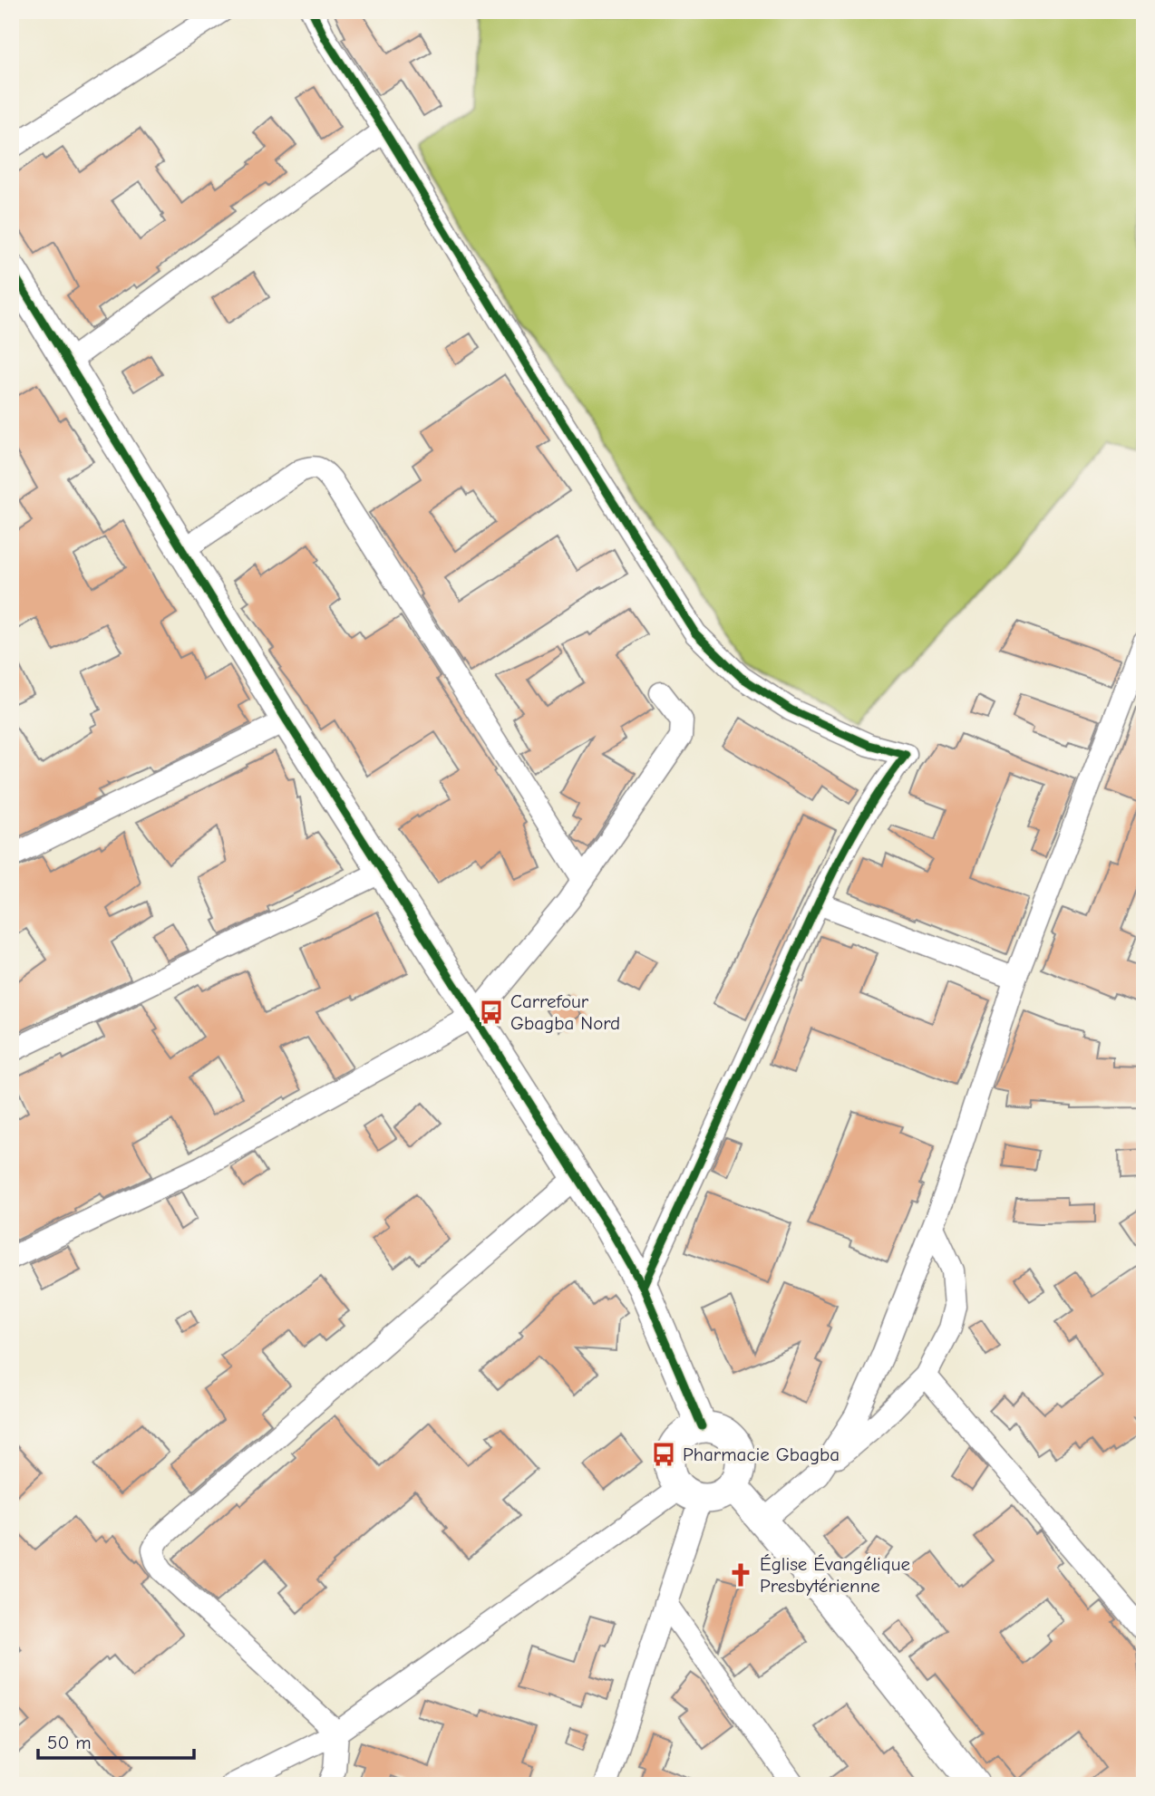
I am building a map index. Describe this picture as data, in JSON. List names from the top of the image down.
{
  "places": {
    "bus stop": ["Carrefour Gbagba Nord", "Pharmacie Gbagba"],
    "church": ["Église Évangélique Presbytérienne"]
  },
  "scale_bar": "50 m"
}
